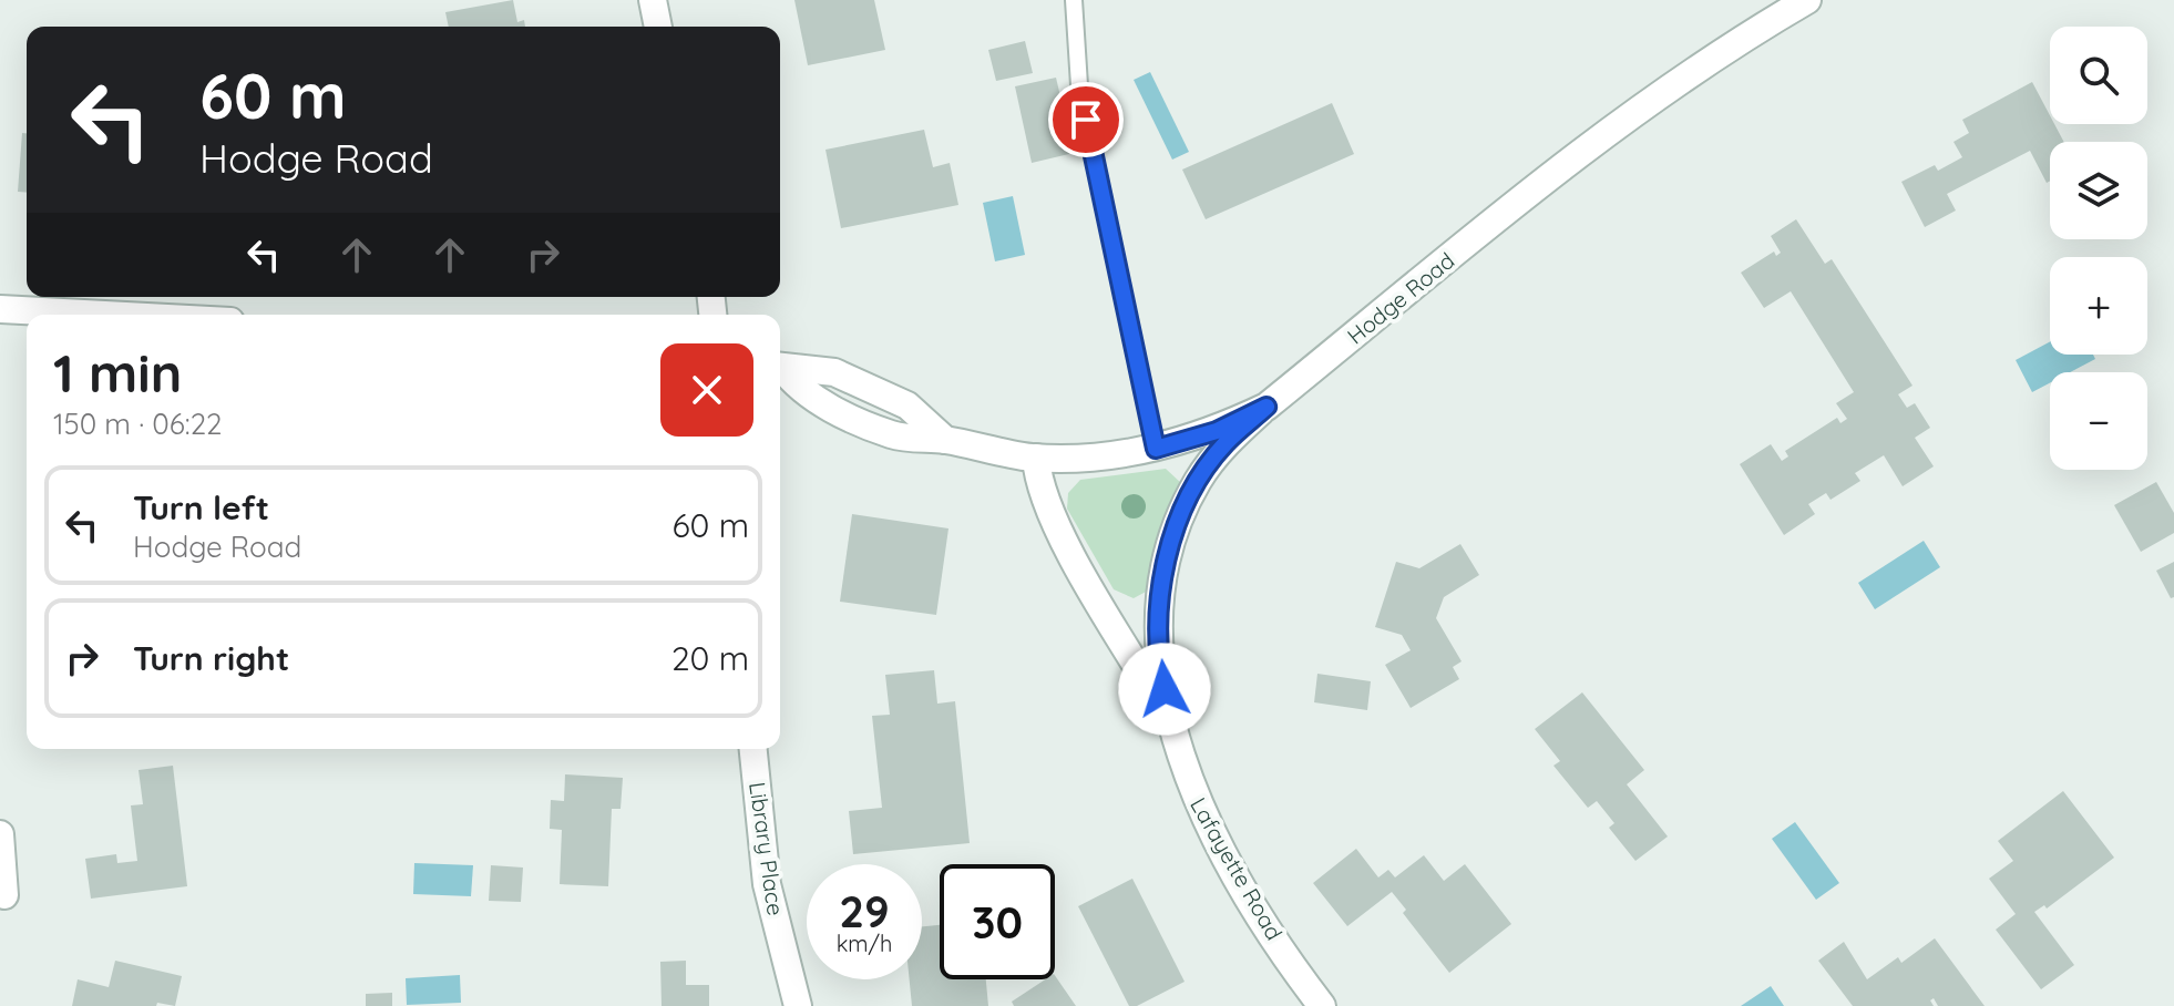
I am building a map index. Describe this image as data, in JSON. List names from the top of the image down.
{
  "streets": {
    "street": ["Hodge Road", "Library Place", "Lafayette Road"]
  },
  "crossings": [
    ["Hodge Road", "Lafayette Road"]
  ],
  "page": {
    "map_buttons": ["+", "−"],
    "turn": ["60 m", "Hodge Road"],
    "heading": ["1 min", "150 m · 06:22"],
    "list": [
      {
        "name": "Turn left",
        "note": "Hodge Road",
        "value": "60 m"
      },
      {
        "name": "Turn right",
        "value": "20 m"
      }
    ],
    "speed": "29 km/h",
    "limit": "30"
  }
}
